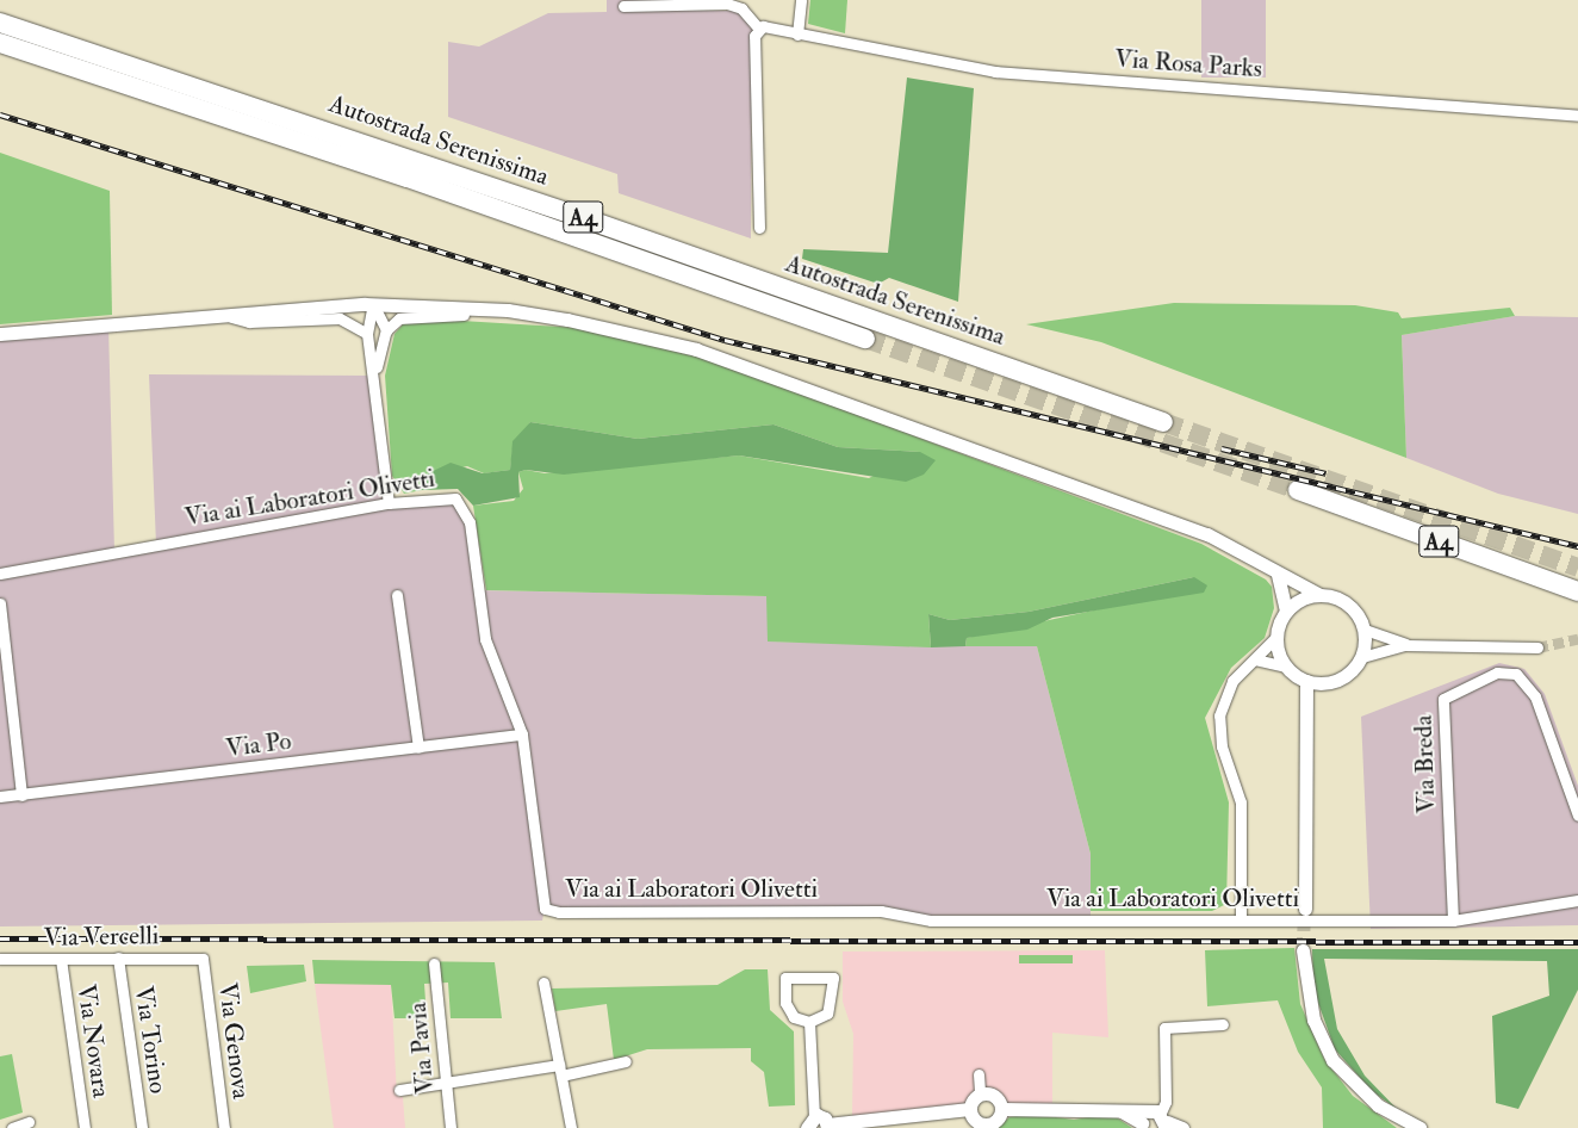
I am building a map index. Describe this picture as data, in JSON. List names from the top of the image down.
{
  "streets": {
    "highway": ["Autostrada Serenissima", "A4"],
    "street": [
      "Via Rosa Parks",
      "Via ai Laboratori Olivetti",
      "Via Po",
      "Via Breda",
      "Via Vercelli",
      "Via Torino",
      "Via Novara",
      "Via Genova",
      "Via Pavia"
    ]
  },
  "crossings": [
    ["Via ai Laboratori Olivetti", "Via Po"],
    ["Via ai Laboratori Olivetti", "Via Breda"],
    ["Via Vercelli", "Via Torino"],
    ["Via Vercelli", "Via Novara"],
    ["Via Vercelli", "Via Genova"]
  ]
}
